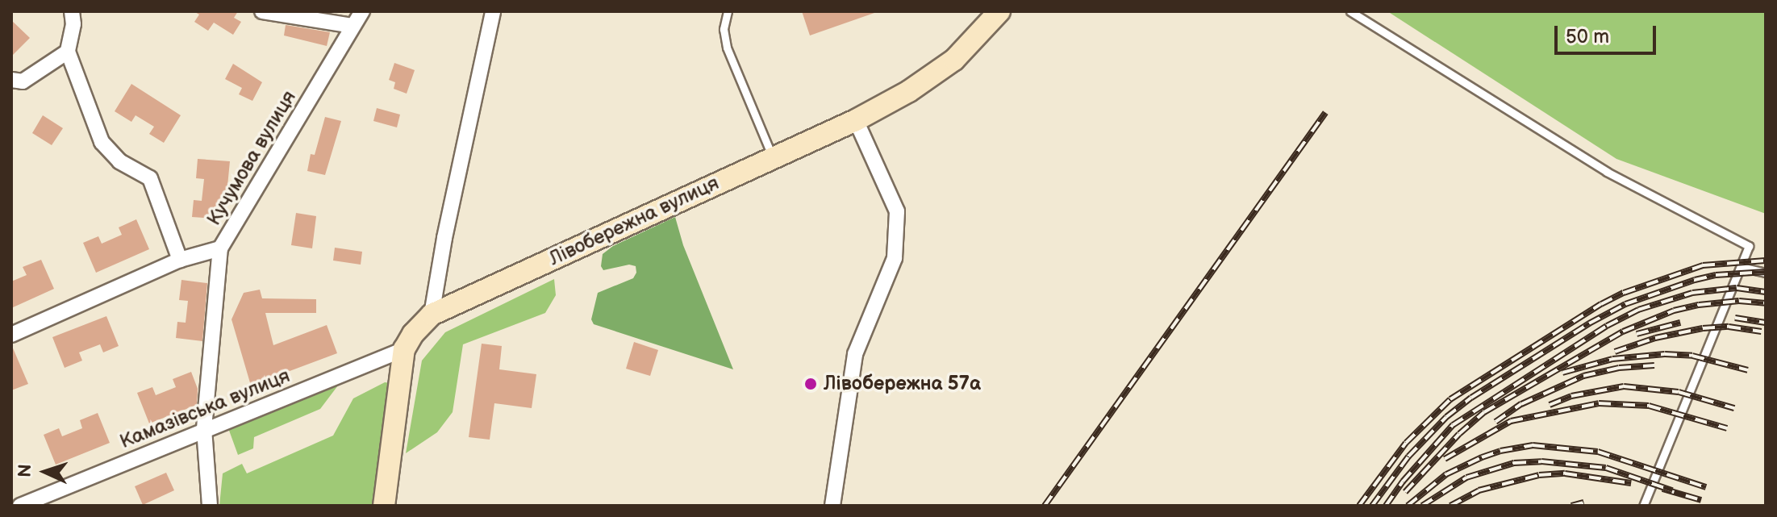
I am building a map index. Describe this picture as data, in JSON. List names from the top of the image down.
{
  "streets": {
    "main road": ["Лівобережна вулиця"],
    "street": ["Кучумова вулиця", "Камазівська вулиця"]
  },
  "crossings": [
    ["Лівобережна вулиця", "Камазівська вулиця"]
  ],
  "places": ["Лівобережна 57а"],
  "scale_bar": "50 m",
  "north": "left"
}
